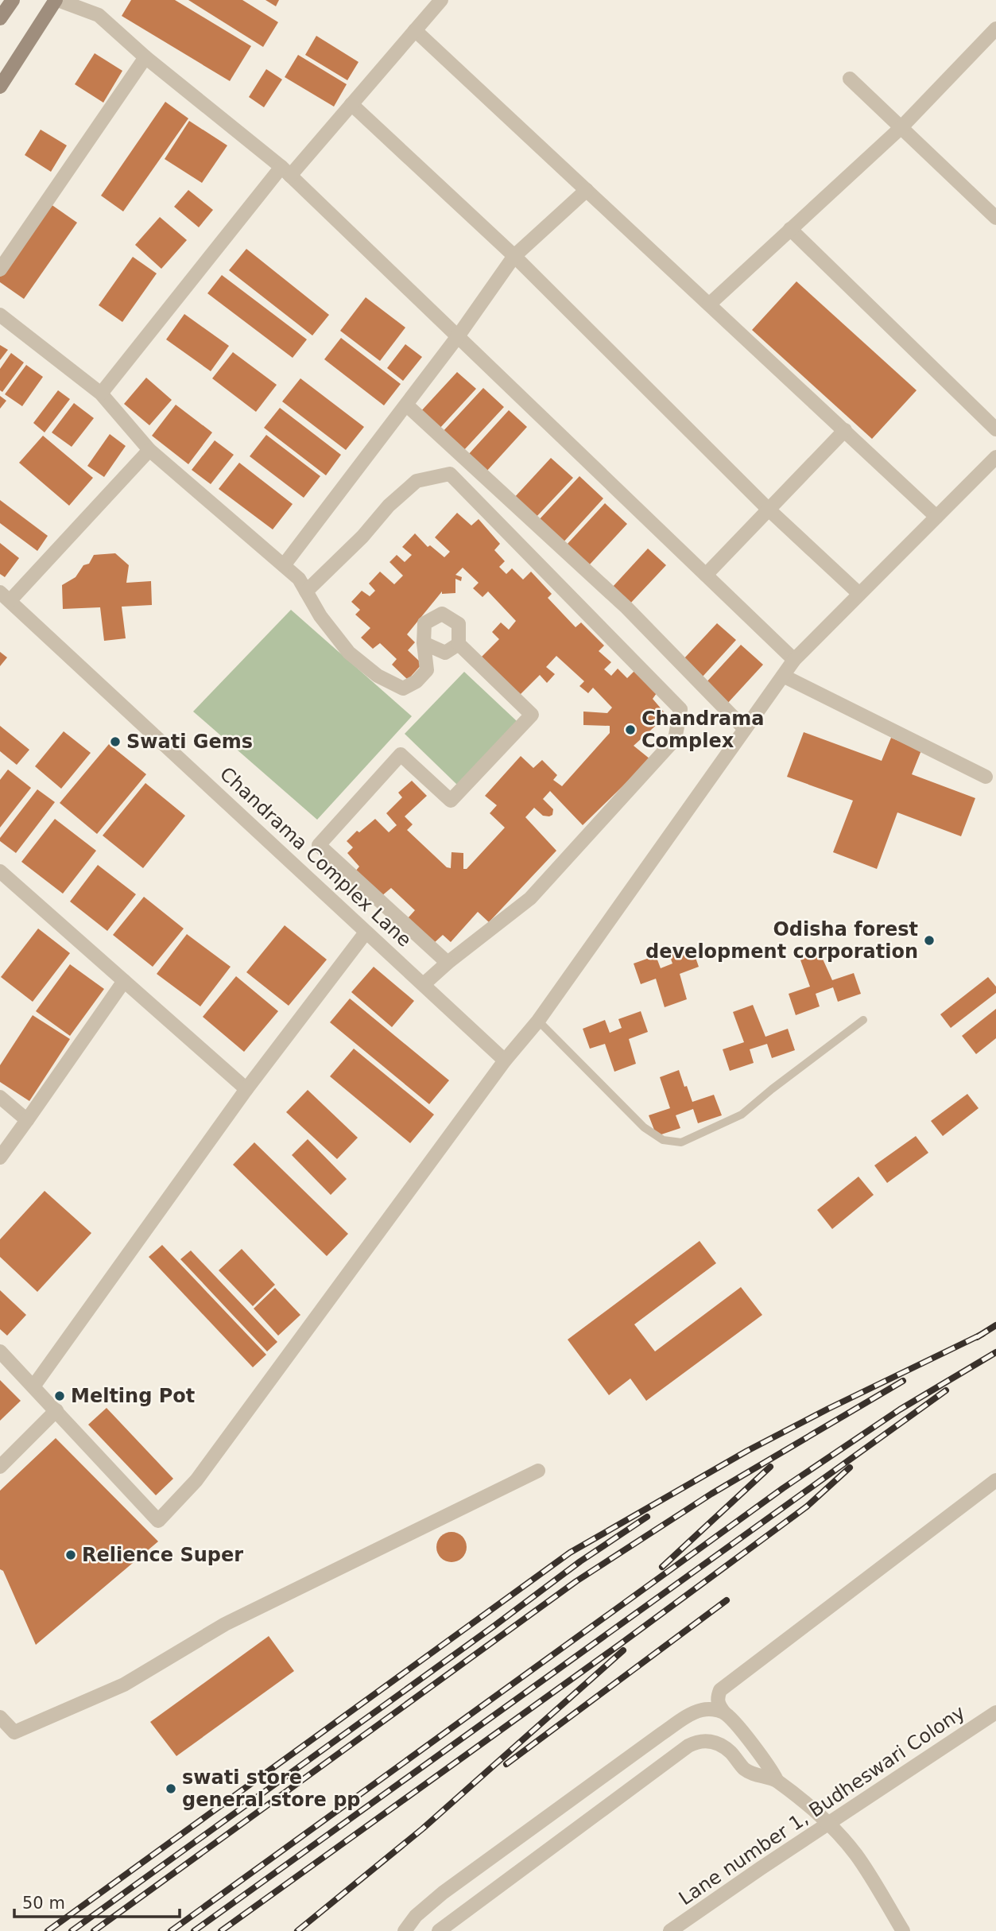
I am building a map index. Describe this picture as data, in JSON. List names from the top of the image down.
{
  "streets": {
    "street": ["Chandrama Complex Lane", "Lane number 1, Budheswari Colony"]
  },
  "places": [
    "Chandrama Complex",
    "Swati Gems",
    "Odisha forest development corporation",
    "Melting Pot",
    "Relience Super",
    "swati store general store pp"
  ],
  "scale_bar": "50 m"
}
